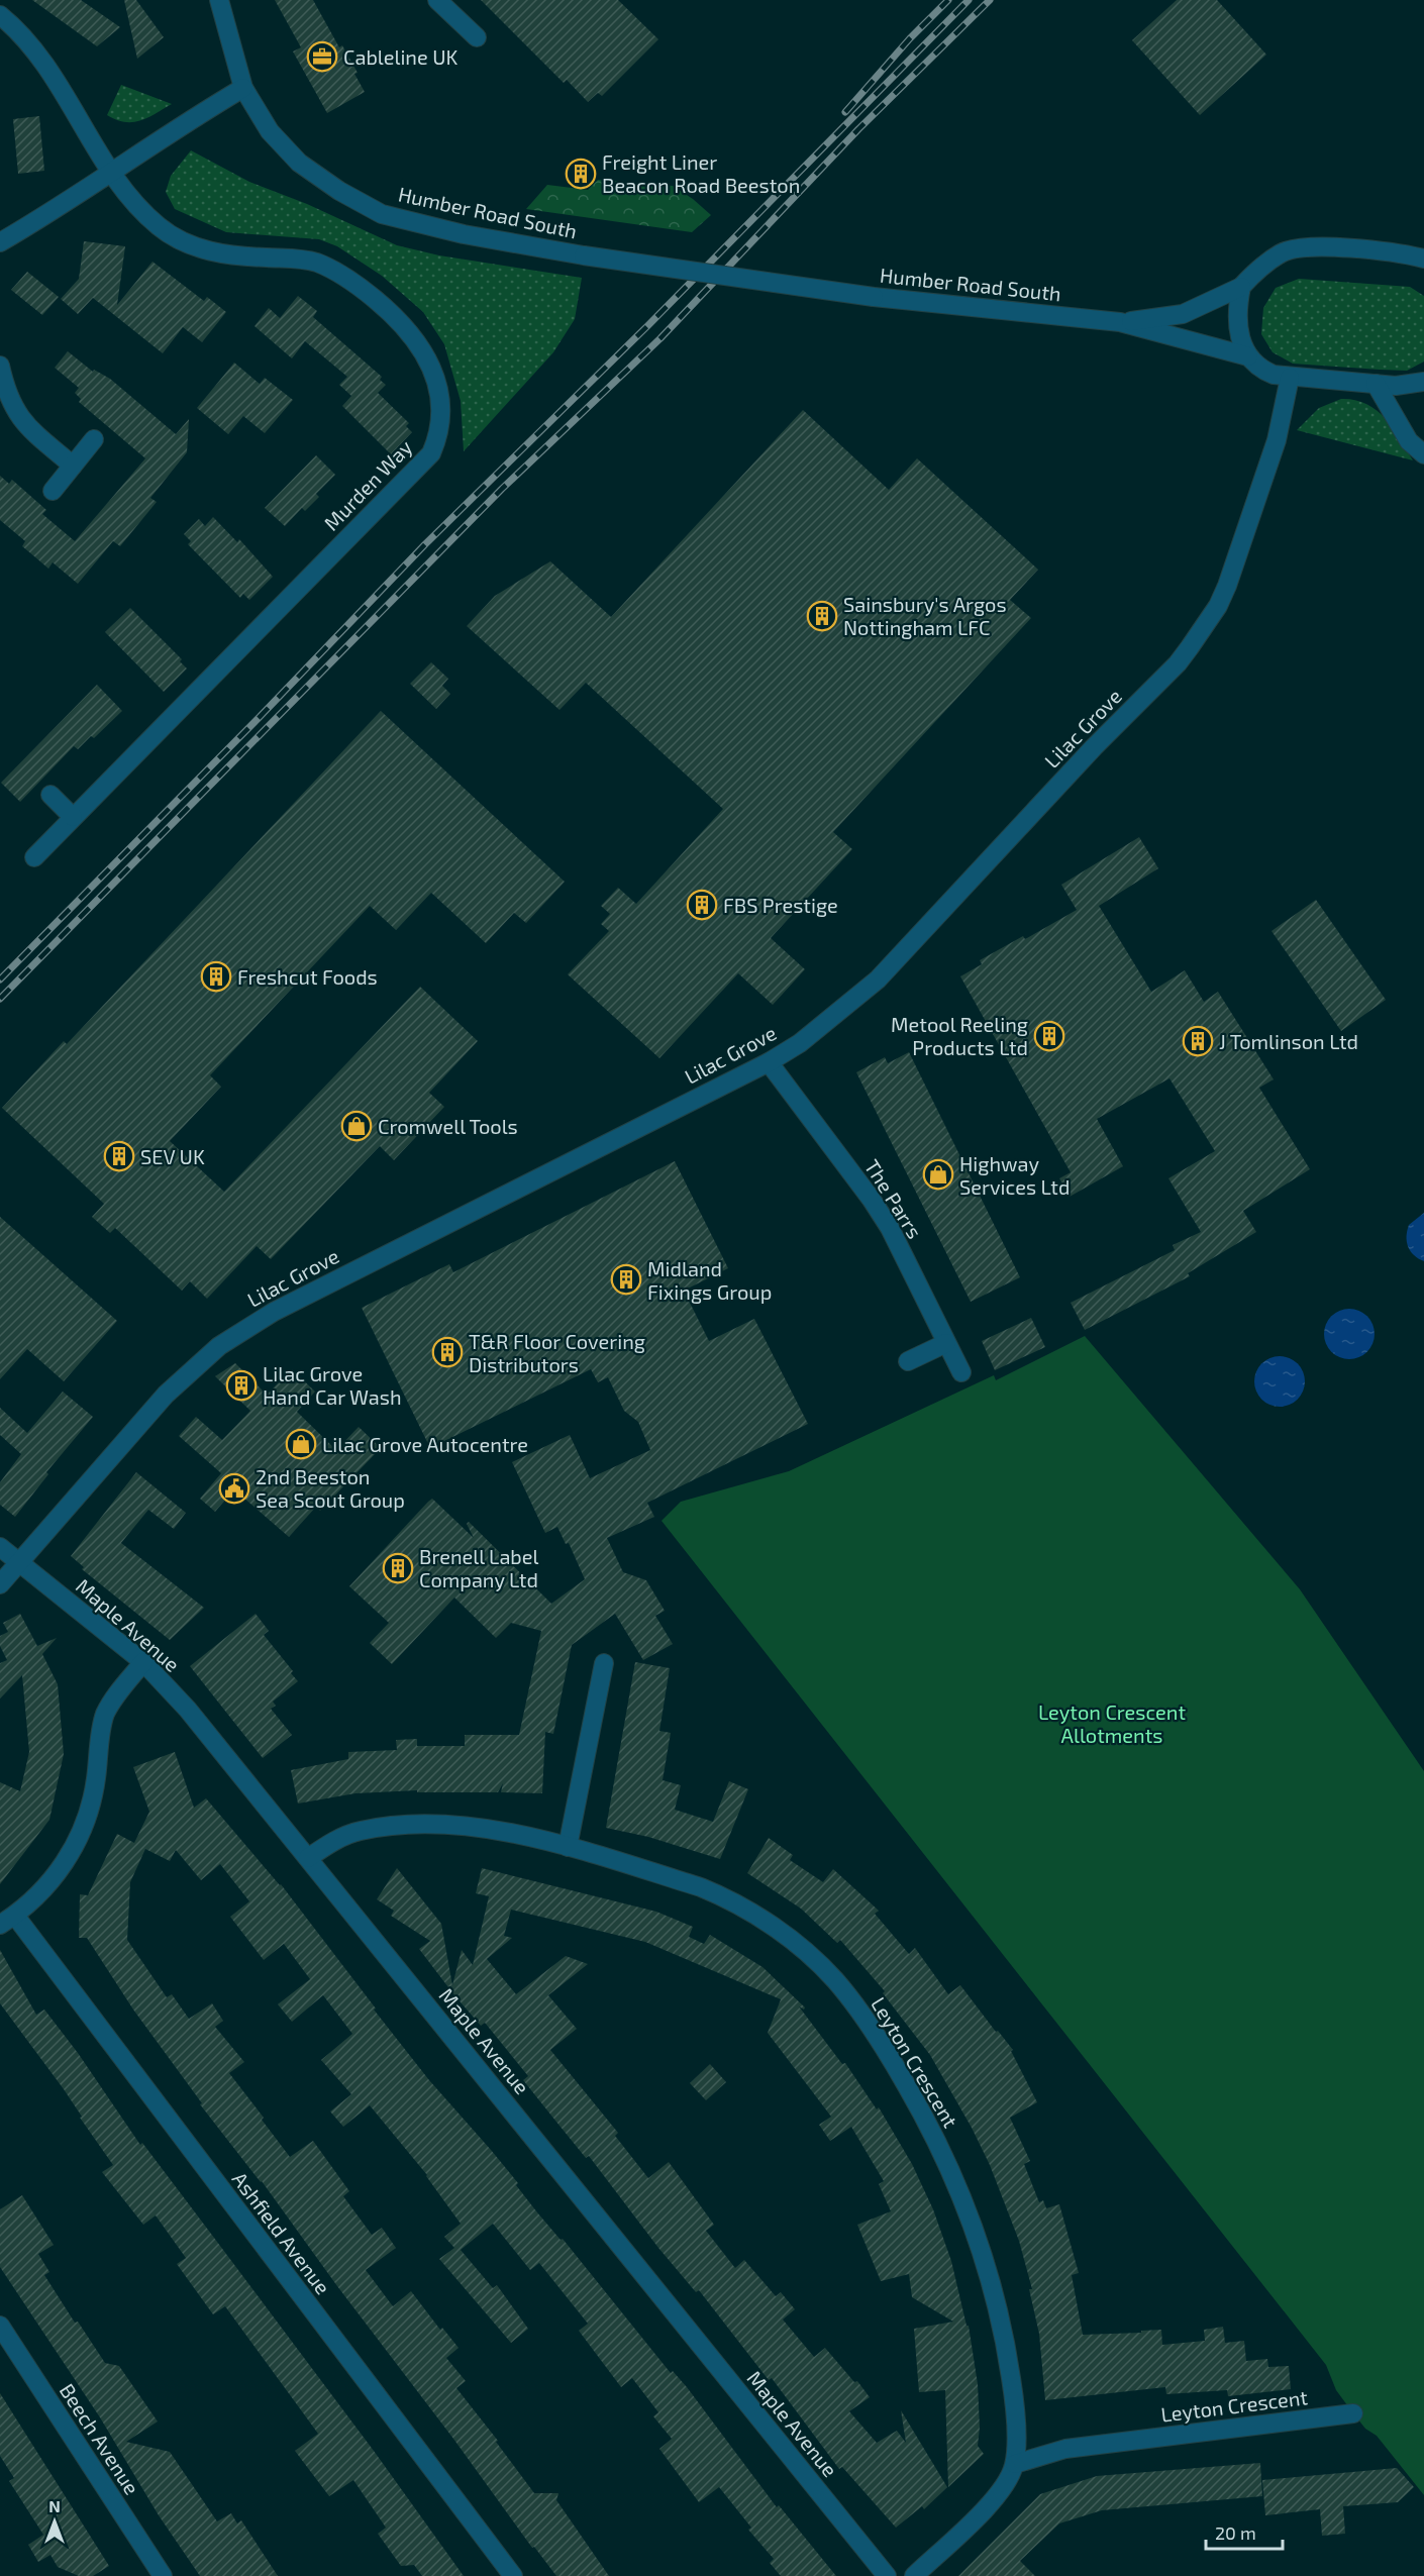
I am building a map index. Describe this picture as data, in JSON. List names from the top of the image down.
{
  "streets": {
    "street": [
      "Humber Road South",
      "Murden Way",
      "Lilac Grove",
      "The Parrs",
      "Maple Avenue",
      "Leyton Crescent",
      "Ashfield Avenue",
      "Beech Avenue"
    ]
  },
  "crossings": [
    ["Humber Road South", "Lilac Grove"],
    ["Lilac Grove", "The Parrs"],
    ["Lilac Grove", "Maple Avenue"],
    ["Maple Avenue", "Leyton Crescent"]
  ],
  "parks": ["Leyton Crescent Allotments"],
  "places": {
    "office": ["Cableline UK"],
    "building": [
      "Freight Liner Beacon Road Beeston",
      "Sainsbury's Argos Nottingham LFC",
      "FBS Prestige",
      "Freshcut Foods",
      "Metool Reeling Products Ltd",
      "J Tomlinson Ltd",
      "SEV UK",
      "Midland Fixings Group",
      "T&R Floor Covering Distributors",
      "Lilac Grove Hand Car Wash",
      "Brenell Label Company Ltd"
    ],
    "shop": ["Cromwell Tools", "Highway Services Ltd", "Lilac Grove Autocentre"],
    "public building": ["2nd Beeston Sea Scout Group"]
  },
  "scale_bar": "20 m",
  "north": "top"
}
